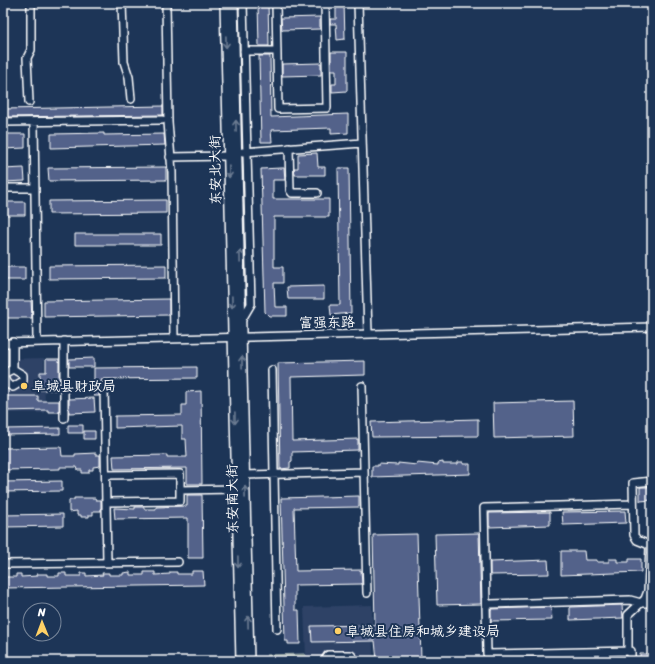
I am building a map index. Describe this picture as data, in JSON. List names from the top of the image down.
{
  "streets": {
    "main road": ["东安北大街", "东安南大街"],
    "street": ["富强东路"]
  },
  "crossings": [
    ["东安北大街", "富强东路"],
    ["东安北大街", "东安南大街"],
    ["富强东路", "东安南大街"]
  ],
  "places": ["阜城县财政局", "阜城县住房和城乡建设局"],
  "north": "top"
}
